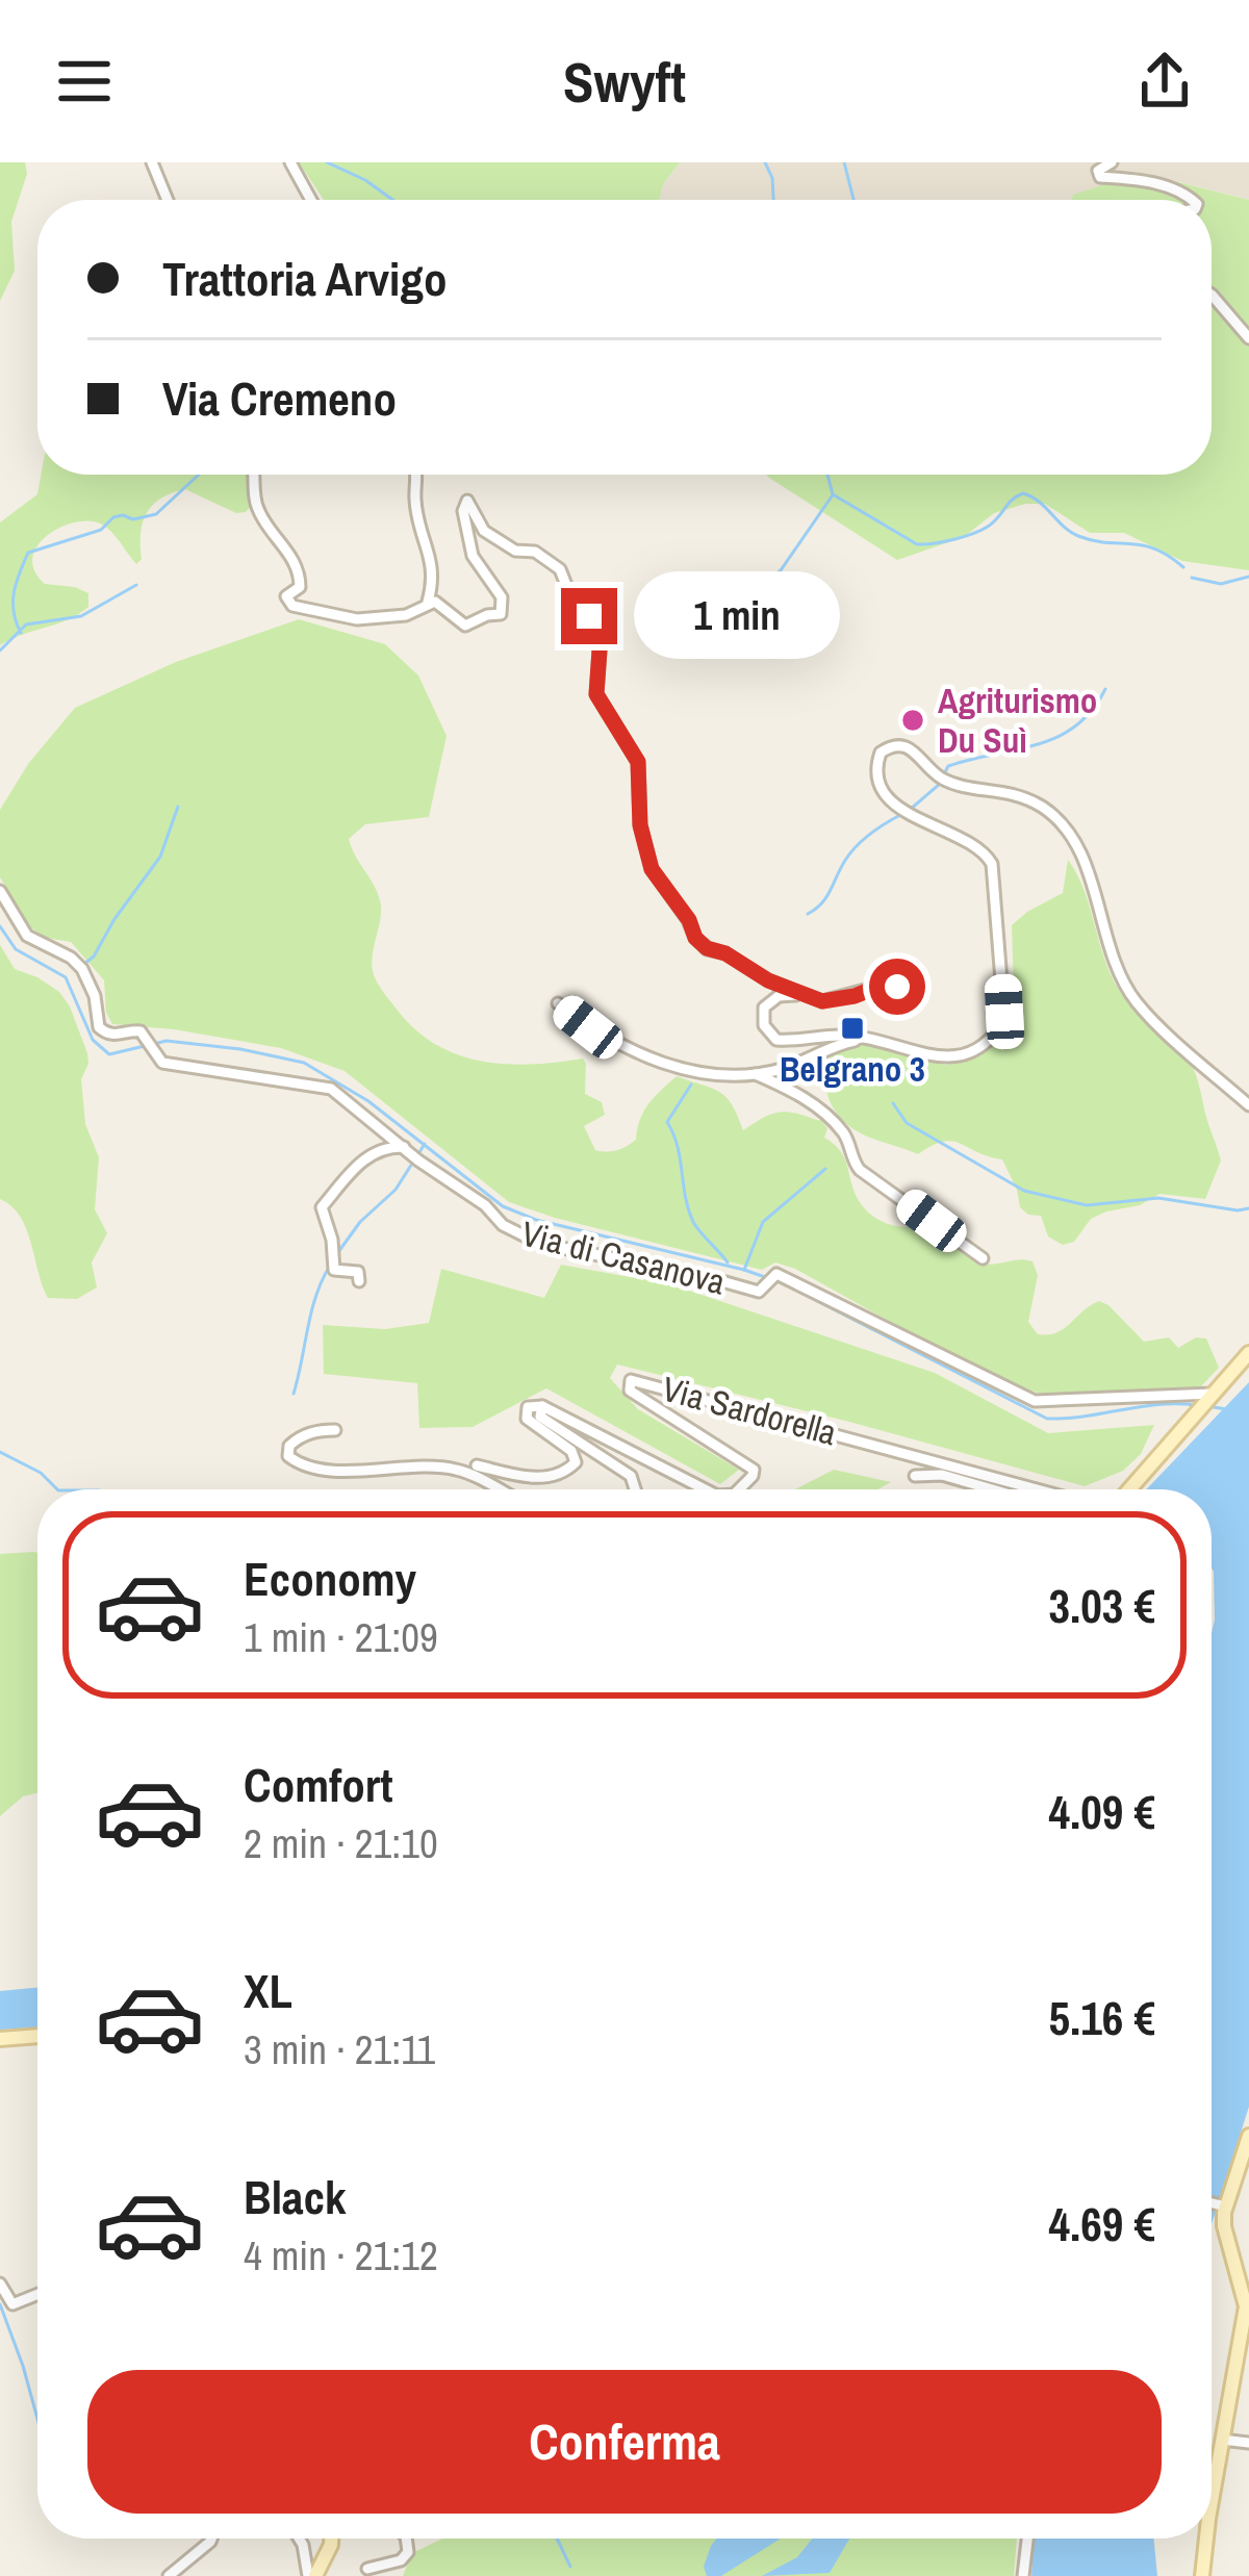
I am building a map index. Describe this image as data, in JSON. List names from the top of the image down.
{
  "streets": {
    "main road": ["Via Sardorella"],
    "street": ["Via di Casanova"]
  },
  "crossings": [
    ["Via di Casanova", "Via Sardorella"]
  ],
  "places": {
    "other": ["Agriturismo Du Suì"],
    "transit": ["Belgrano 3"]
  },
  "page": {
    "header": "Swyft",
    "banner": ["Trattoria Arvigo", "Via Cremeno"],
    "bubble": "1 min",
    "list": [
      {
        "name": "Economy",
        "note": "1 min · 21:09",
        "value": "3.03 €"
      },
      {
        "name": "Comfort",
        "note": "2 min · 21:10",
        "value": "4.09 €"
      },
      {
        "name": "XL",
        "note": "3 min · 21:11",
        "value": "5.16 €"
      },
      {
        "name": "Black",
        "note": "4 min · 21:12",
        "value": "4.69 €"
      }
    ],
    "buttons": "Conferma"
  }
}
